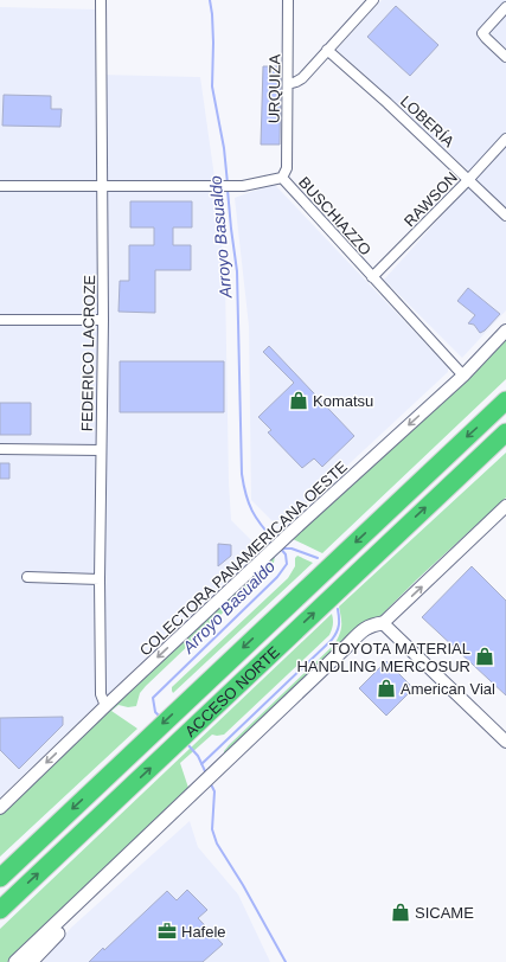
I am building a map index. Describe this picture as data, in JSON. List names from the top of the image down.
{
  "streets": {
    "highway": ["ACCESO NORTE"],
    "street": [
      "URQUIZA",
      "LOBERÍA",
      "RAWSON",
      "BUSCHIAZZO",
      "FEDERICO LACROZE",
      "COLECTORA PANAMERICANA OESTE"
    ]
  },
  "crossings": [
    ["URQUIZA", "BUSCHIAZZO"],
    ["LOBERÍA", "RAWSON"],
    ["RAWSON", "BUSCHIAZZO"],
    ["BUSCHIAZZO", "FEDERICO LACROZE"],
    ["BUSCHIAZZO", "COLECTORA PANAMERICANA OESTE"],
    ["FEDERICO LACROZE", "COLECTORA PANAMERICANA OESTE"]
  ],
  "one_way": ["COLECTORA PANAMERICANA OESTE"],
  "water": ["Arroyo Basualdo"],
  "places": {
    "shop": [
      "Komatsu",
      "TOYOTA MATERIAL HANDLING MERCOSUR",
      "American Vial",
      "SICAME"
    ],
    "office": ["Hafele"]
  }
}
